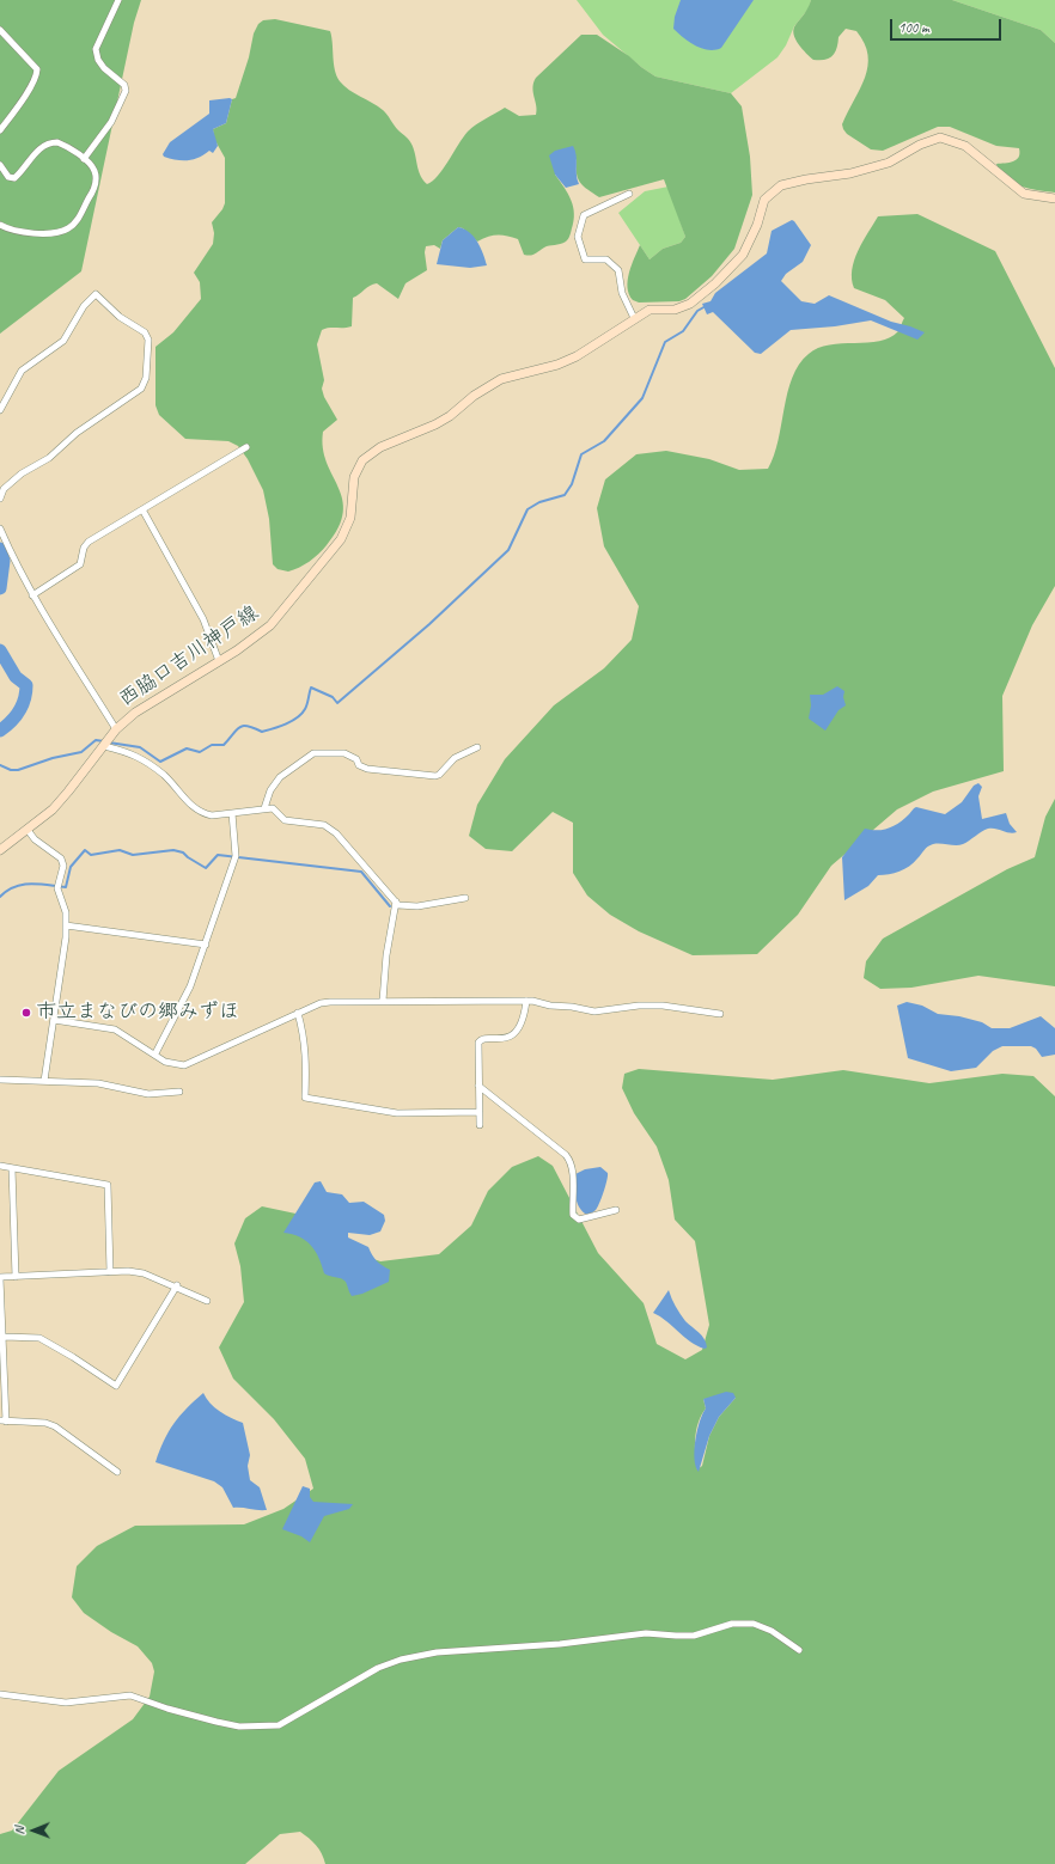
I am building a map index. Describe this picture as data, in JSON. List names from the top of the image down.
{
  "streets": {
    "main road": ["西脇口吉川神戸線"]
  },
  "places": ["市立まなびの郷みずほ"],
  "scale_bar": "100 m",
  "north": "left"
}
